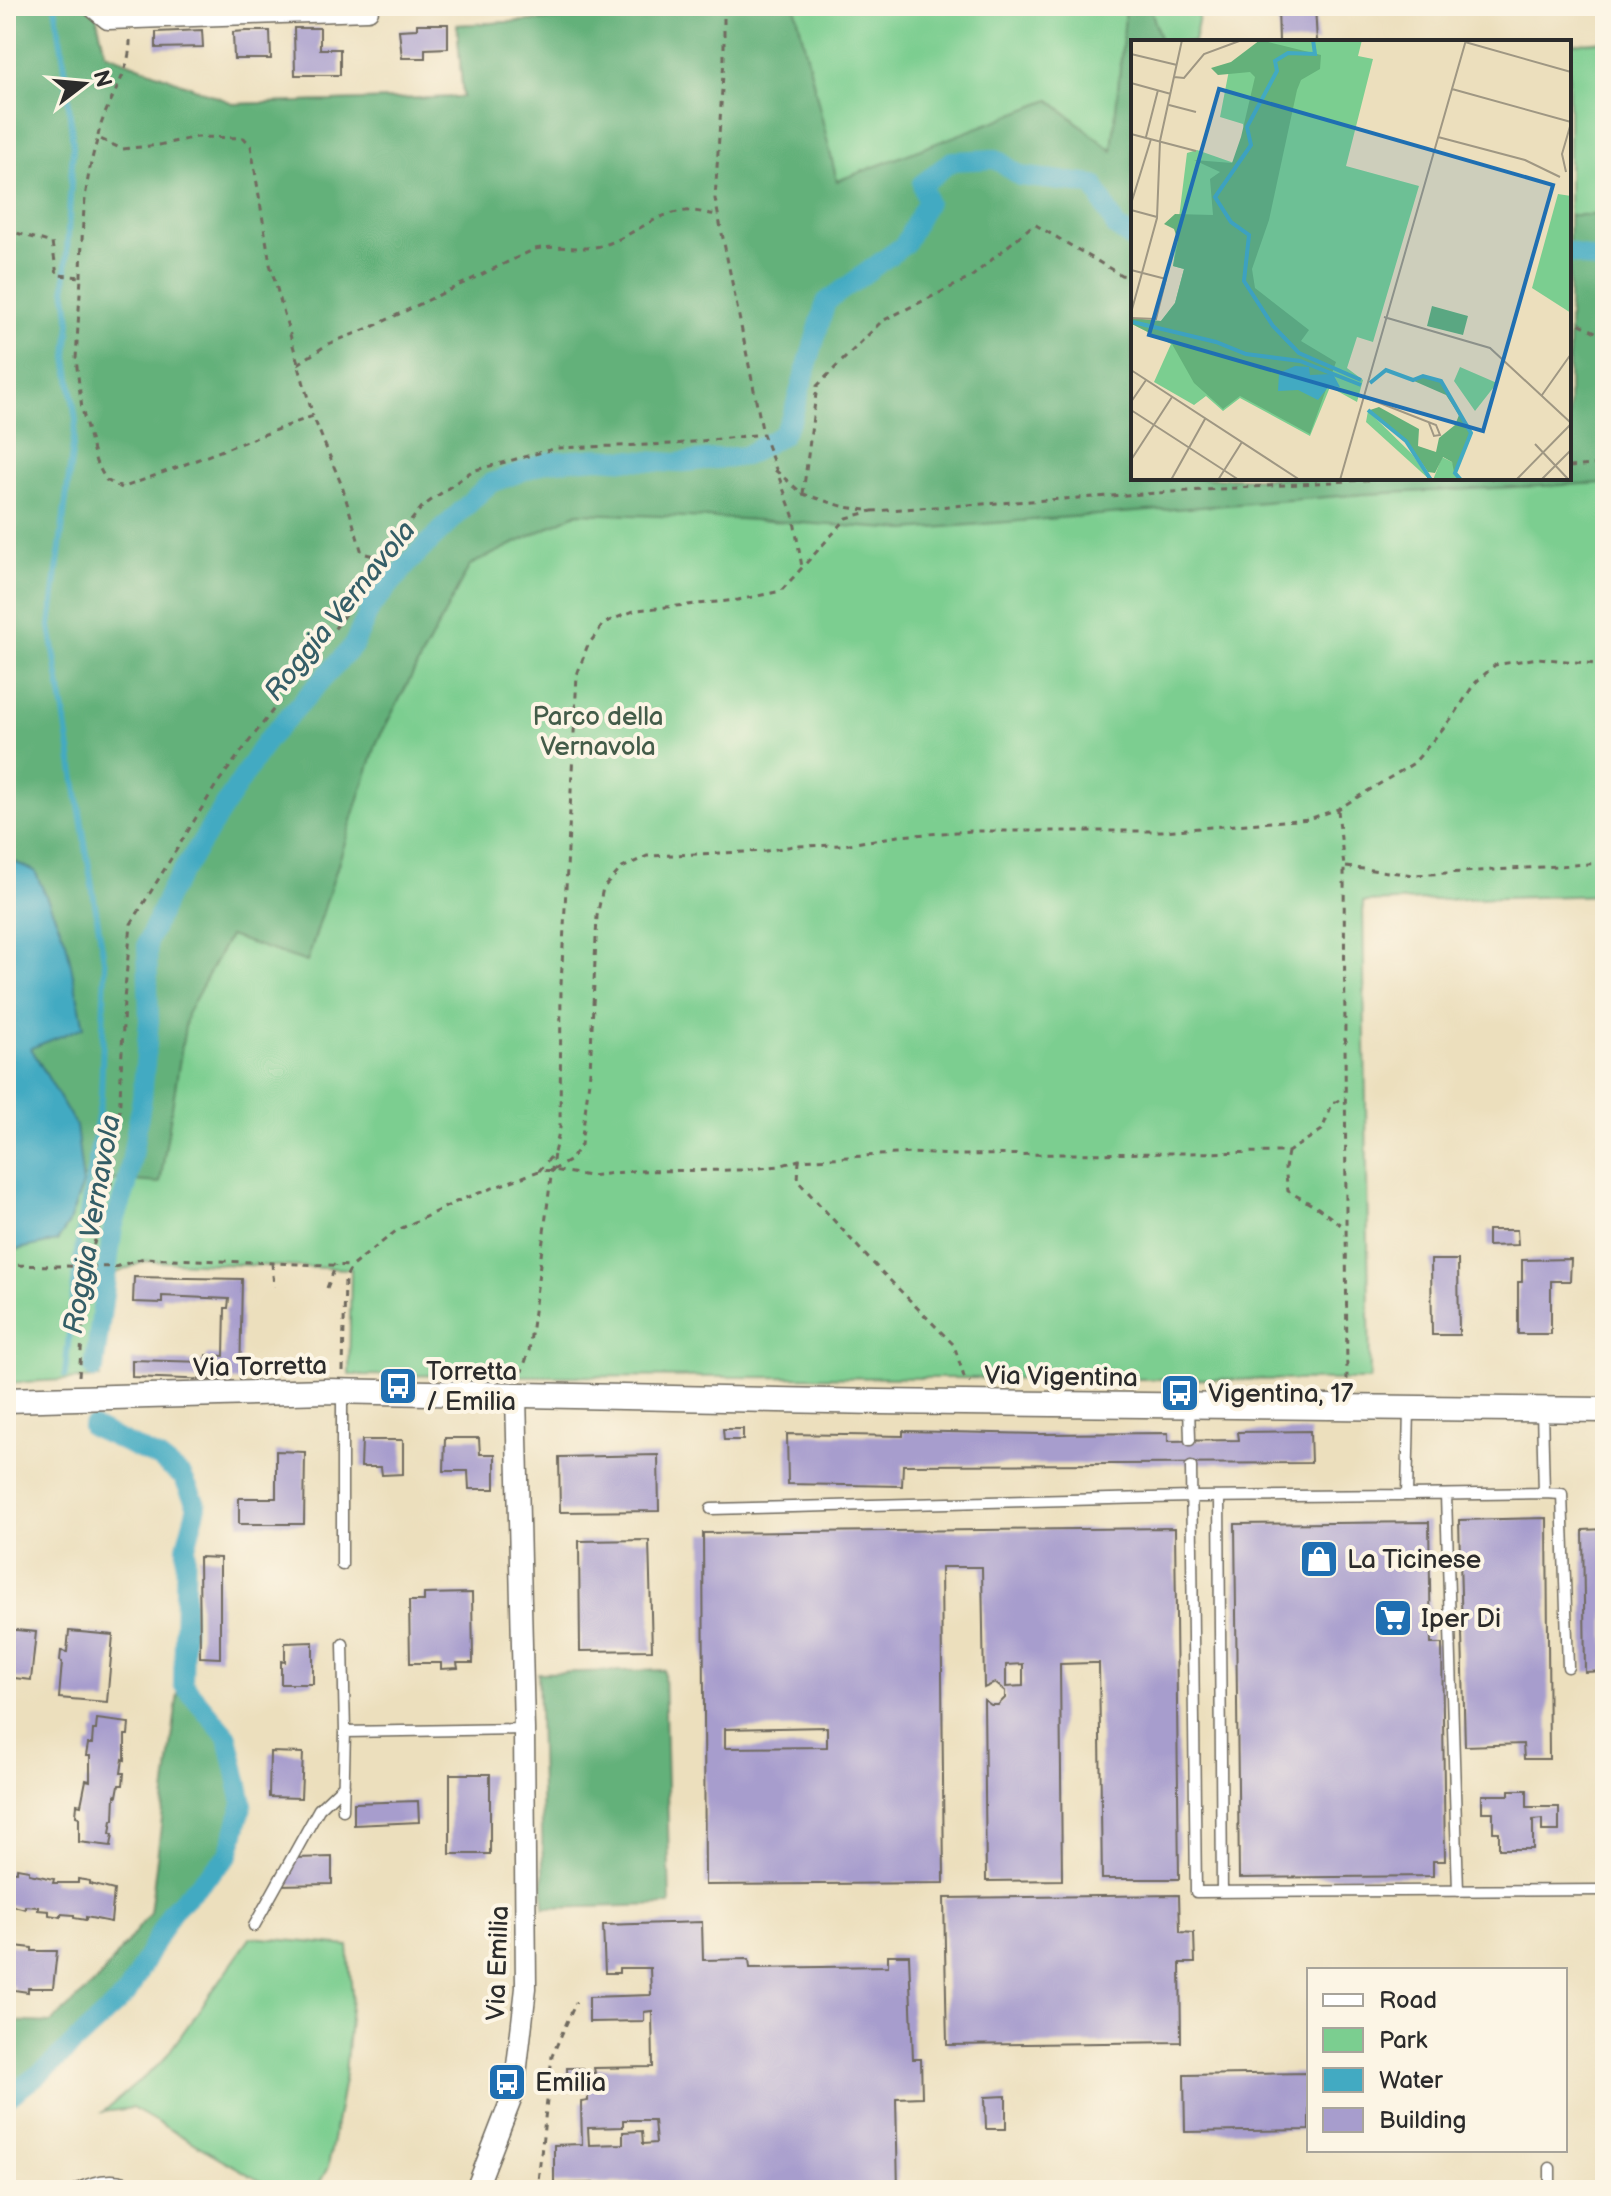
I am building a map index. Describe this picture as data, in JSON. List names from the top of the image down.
{
  "streets": {
    "street": ["Via Torretta", "Via Vigentina", "Via Emilia"]
  },
  "crossings": [
    ["Via Torretta", "Via Vigentina"],
    ["Via Torretta", "Via Emilia"],
    ["Via Vigentina", "Via Emilia"]
  ],
  "water": ["Roggia Vernavola"],
  "parks": ["Parco della Vernavola"],
  "places": {
    "bus stop": ["Torretta / Emilia", "Vigentina, 17", "Emilia"],
    "shop": ["La Ticinese"],
    "supermarket": ["Iper Di"]
  },
  "legend": [
    "Road",
    "Park",
    "Water",
    "Building"
  ],
  "north": "right"
}
